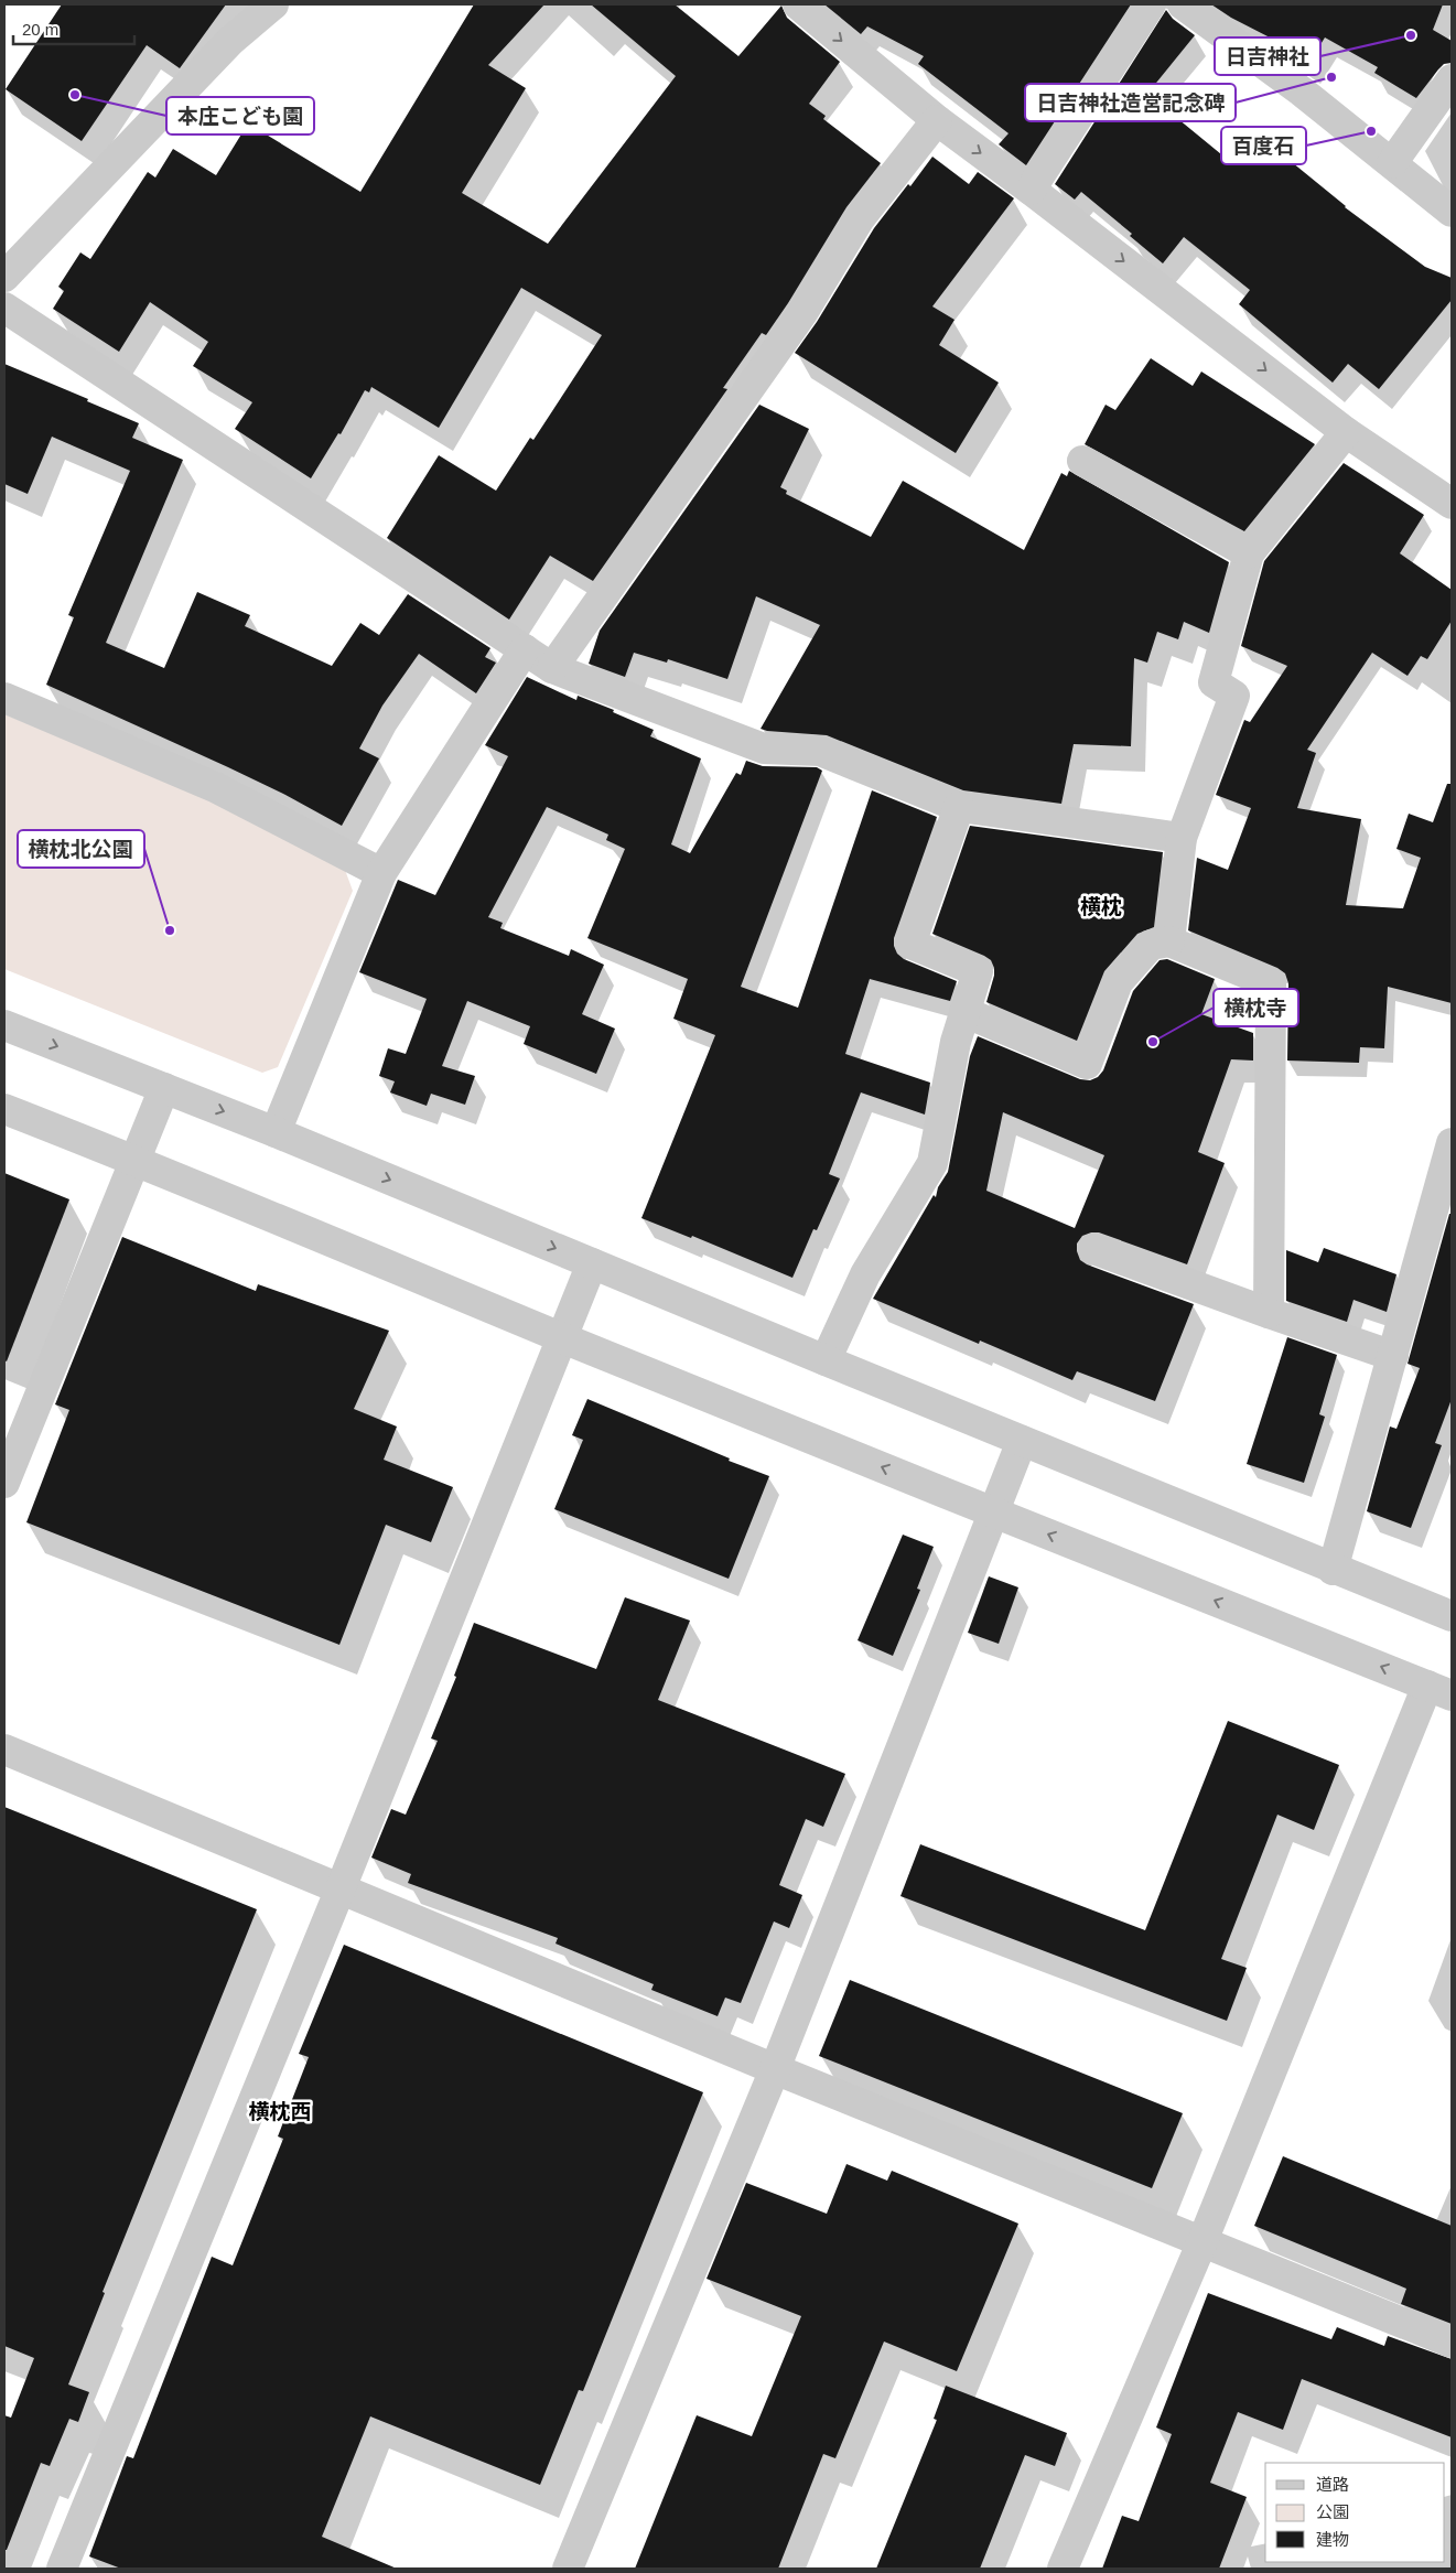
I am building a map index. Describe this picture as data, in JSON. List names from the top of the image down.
{
  "districts": ["横枕", "横枕西"],
  "places": [
    "日吉神社",
    "日吉神社造営記念碑",
    "本庄こども園",
    "百度石",
    "横枕北公園",
    "横枕寺"
  ],
  "legend": ["道路", "公園", "建物"],
  "scale_bar": "20 m"
}
